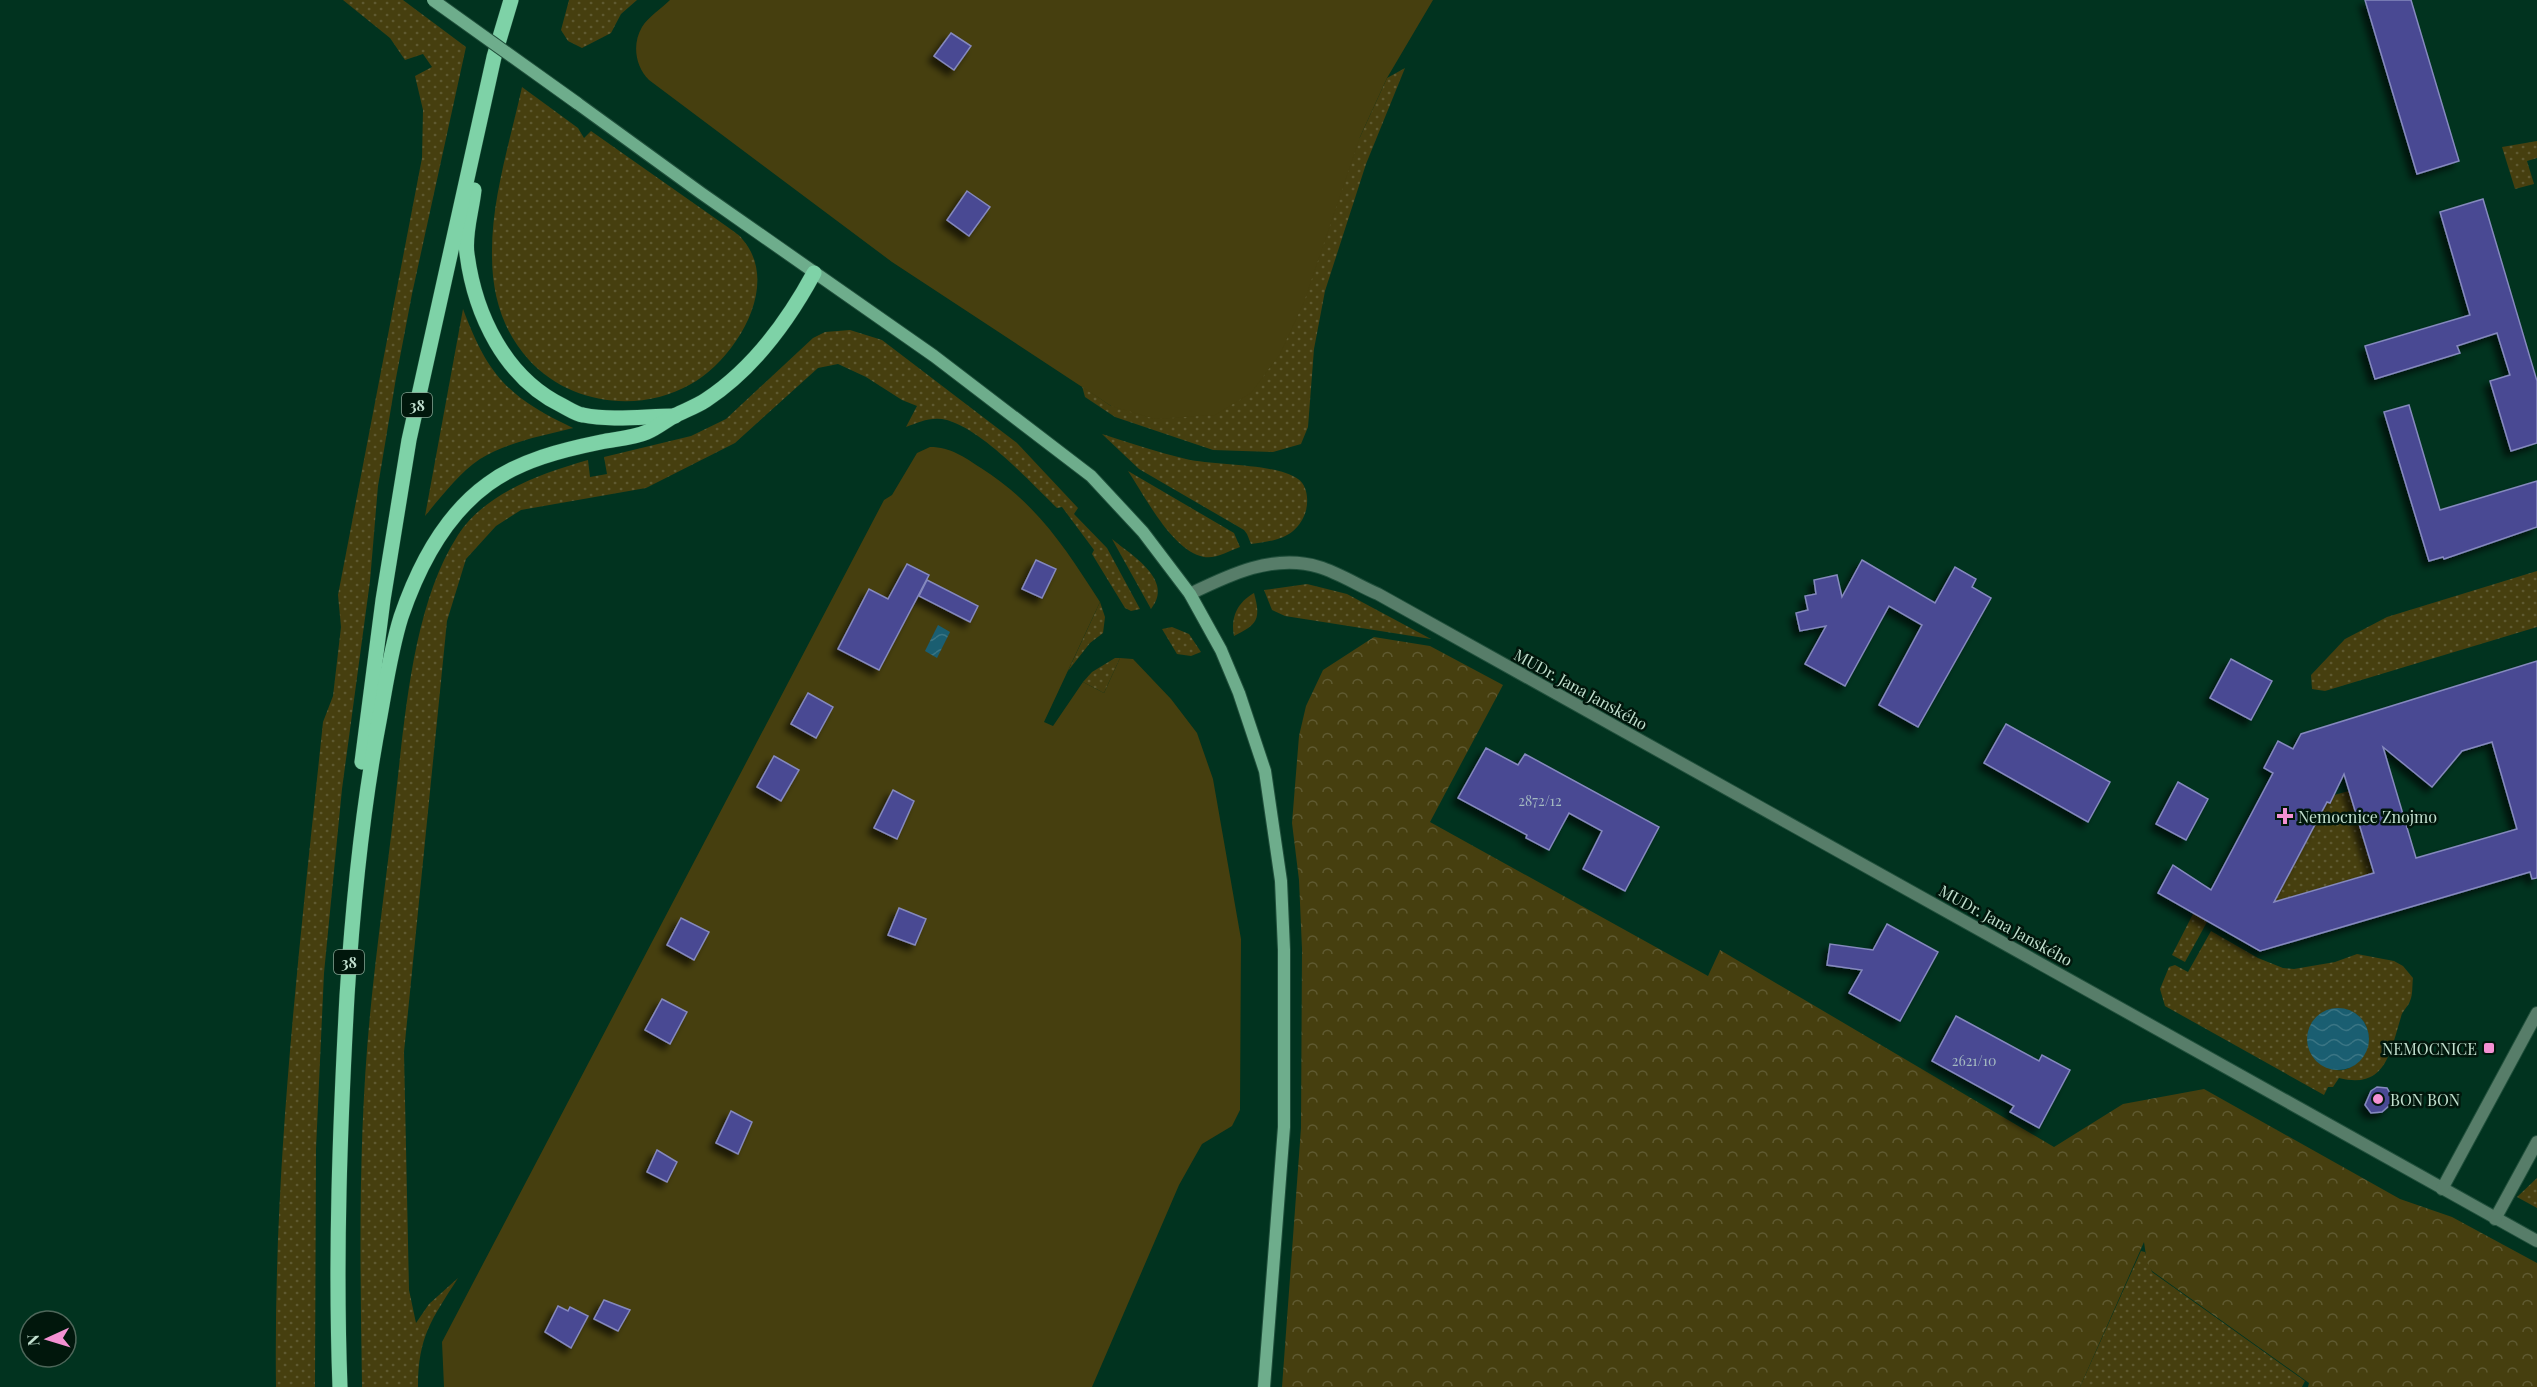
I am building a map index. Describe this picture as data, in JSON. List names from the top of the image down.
{
  "streets": {
    "main road": ["38"],
    "street": ["MUDr. Jana Janského"]
  },
  "places": {
    "health": ["Nemocnice Znojmo"],
    "transit": ["NEMOCNICE"],
    "other": ["BON BON"]
  },
  "house_numbers": ["2872/12", "2621/10"],
  "north": "left"
}
